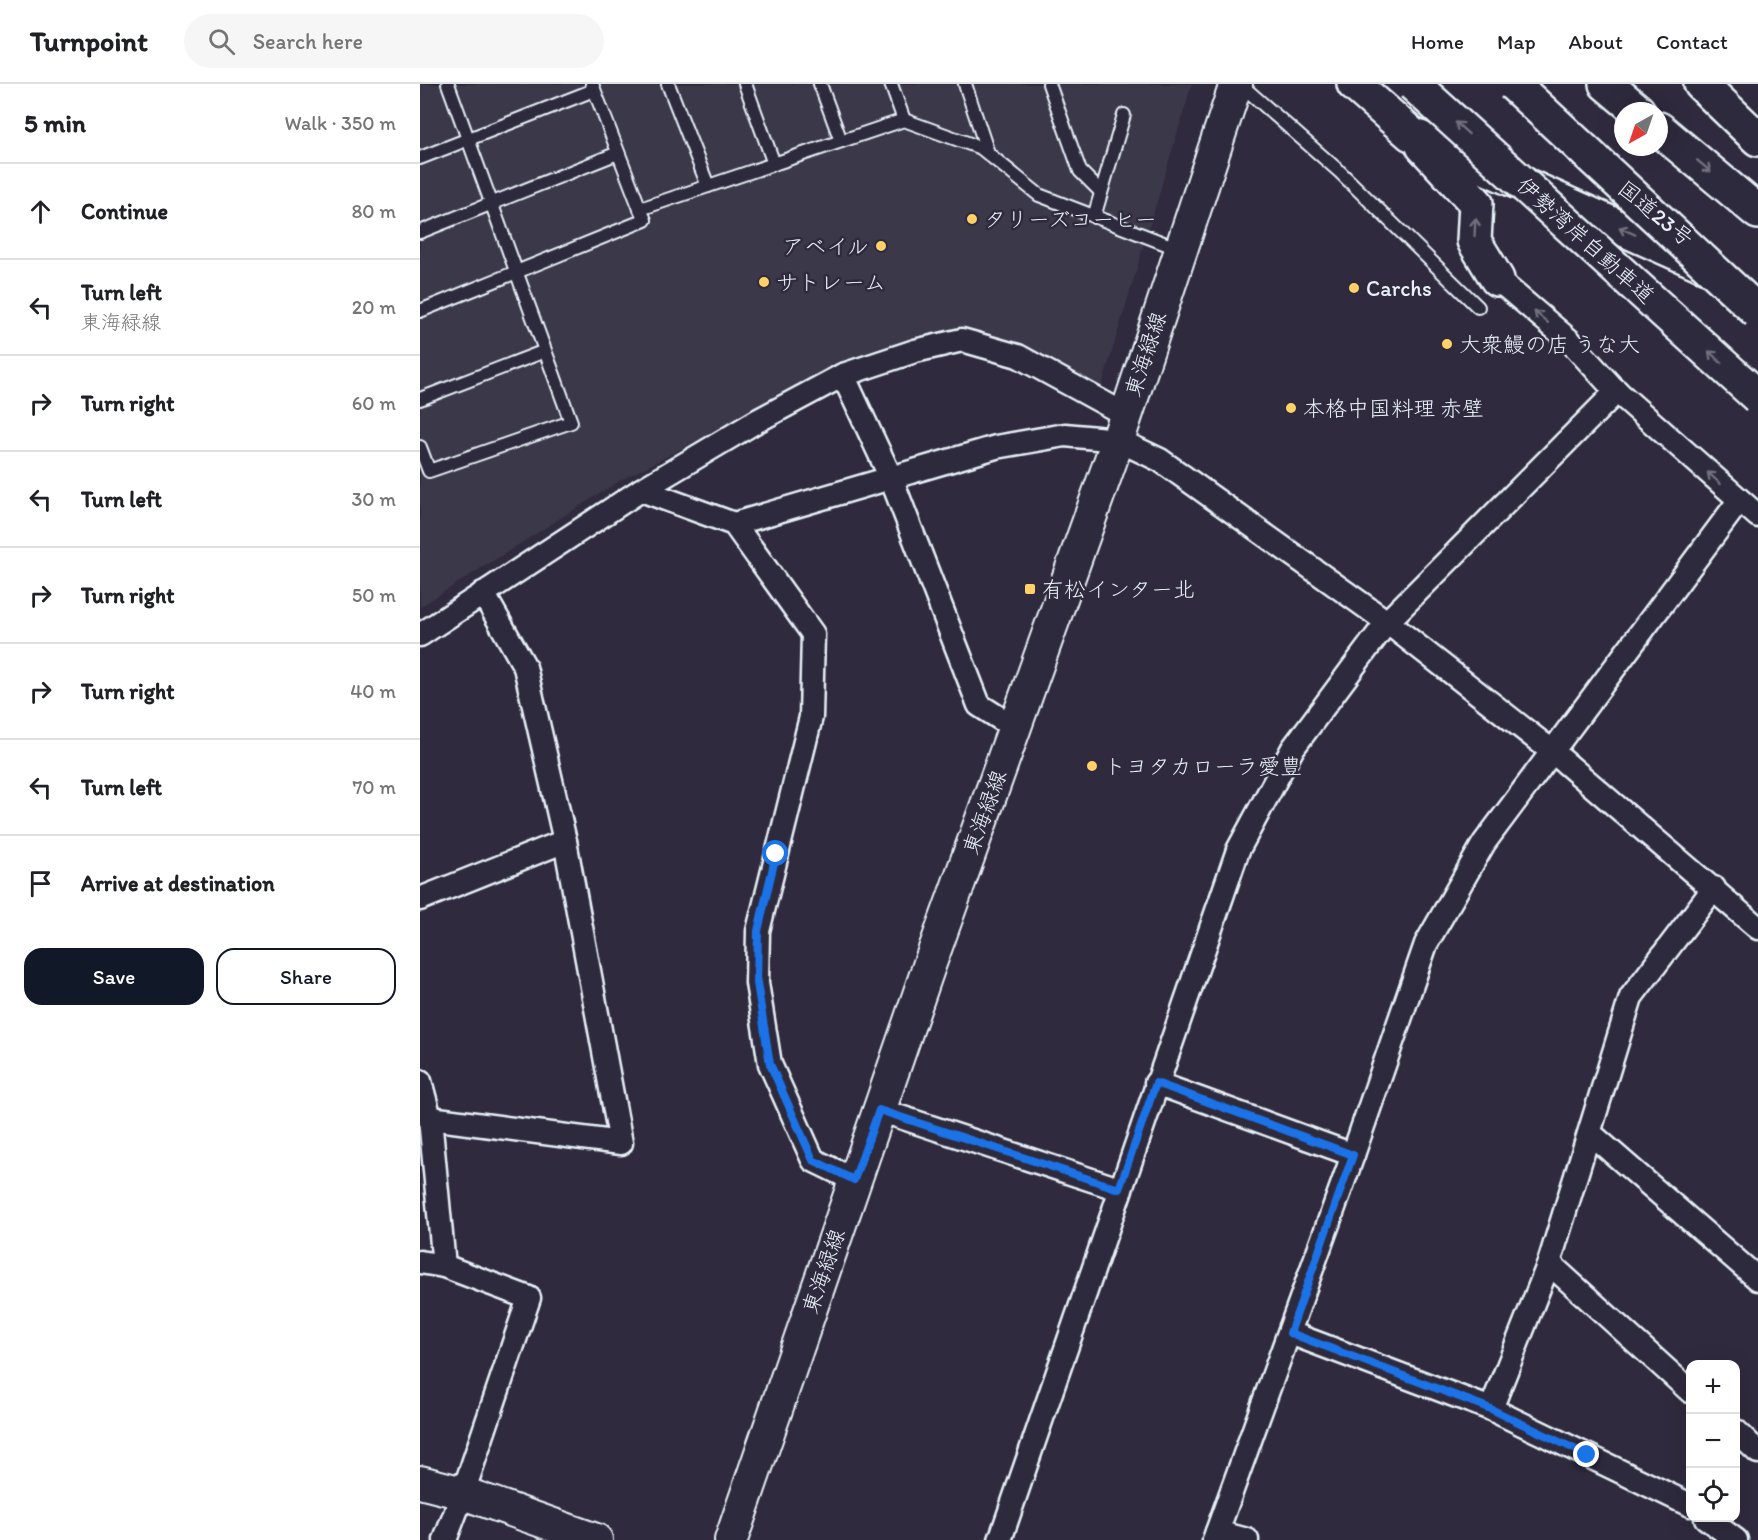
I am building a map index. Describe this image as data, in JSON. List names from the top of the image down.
{
  "streets": {
    "highway": ["国道23号", "伊勢湾岸自動車道"],
    "main road": ["東海緑線"]
  },
  "places": {
    "other": [
      "タリーズコーヒー",
      "アベイル",
      "サトレーム",
      "Carchs",
      "大衆鰻の店 うな大",
      "本格中国料理 赤壁",
      "トヨタカローラ愛豊"
    ],
    "transit": ["有松インター北"]
  },
  "north": "bottom left",
  "page": {
    "header": "Turnpoint",
    "search": "Search here",
    "nav": [
      "Home",
      "Map",
      "About",
      "Contact"
    ],
    "heading": ["5 min", "Walk · 350 m"],
    "list": [
      ["Continue", "80 m"],
      ["Turn left", "東海緑線", "20 m"],
      ["Turn right", "60 m"],
      ["Turn left", "30 m"],
      ["Turn right", "50 m"],
      ["Turn right", "40 m"],
      ["Turn left", "70 m"],
      "Arrive at destination"
    ],
    "buttons": ["Save", "Share"],
    "map_buttons": ["+", "−"]
  }
}
